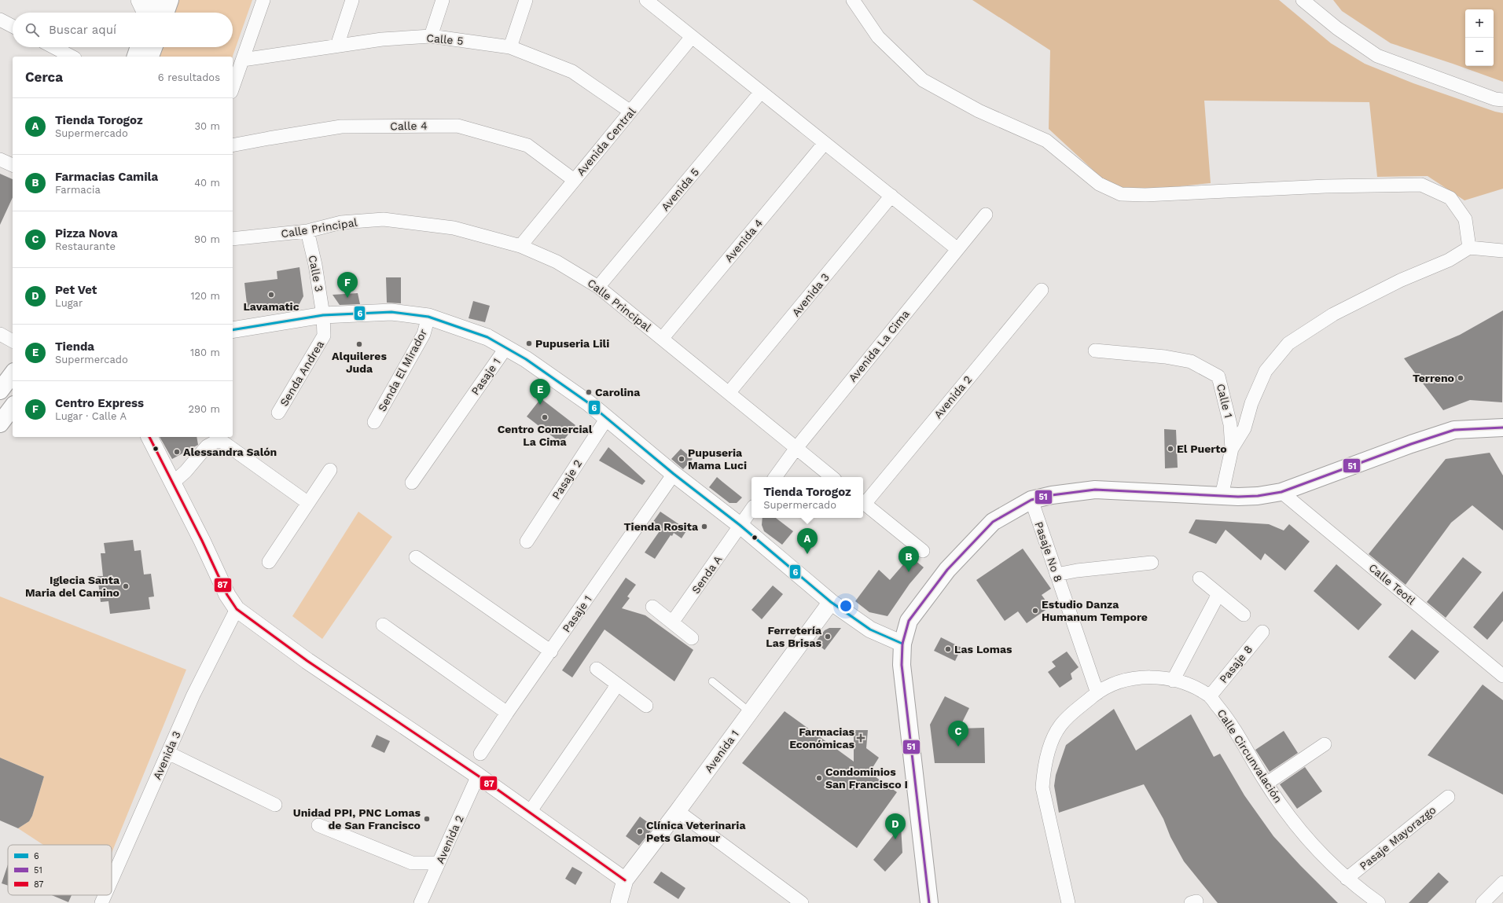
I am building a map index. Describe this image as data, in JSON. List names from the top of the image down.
{
  "streets": {
    "street": [
      "Calle 5",
      "Calle 4",
      "Avenida Central",
      "Avenida 5",
      "Calle Principal",
      "Avenida 4",
      "Calle 3",
      "Avenida 3",
      "Avenida La Cima",
      "Senda El Mirador",
      "Senda Andrea",
      "Pasaje 1",
      "Avenida 2",
      "Calle 1",
      "Pasaje 2",
      "Pasaje No 8",
      "Senda A",
      "Calle Teotl",
      "Pasaje 8",
      "Avenida 1",
      "Calle Circunvalación",
      "Pasaje Mayorazgo"
    ]
  },
  "crossings": [
    ["Calle 5", "Avenida Central"],
    ["Calle 4", "Avenida Central"],
    ["Avenida Central", "Calle Principal"],
    ["Avenida 5", "Calle Principal"],
    ["Calle Principal", "Avenida 4"],
    ["Calle Principal", "Calle 3"],
    ["Calle Principal", "Avenida 3"],
    ["Calle Principal", "Avenida La Cima"],
    ["Calle 3", "Senda Andrea"],
    ["Pasaje No 8", "Calle Circunvalación"],
    ["Pasaje 8", "Calle Circunvalación"],
    ["Calle Circunvalación", "Pasaje Mayorazgo"]
  ],
  "places": {
    "other": [
      "Lavamatic",
      "Pupuseria Lili",
      "Alquileres Juda",
      "Terreno",
      "Carolina",
      "Centro Comercial La Cima",
      "El Puerto",
      "Alessandra Salón",
      "Pupuseria Mama Luci",
      "Tienda Rosita",
      "Iglecia Santa Maria del Camino",
      "Estudio Danza Humanum Tempore",
      "Ferretería Las Brisas",
      "Las Lomas",
      "Condominios San Francisco I",
      "Unidad PPI, PNC Lomas de San Francisco",
      "Clínica Veterinaria Pets Glamour"
    ],
    "health": ["Farmacias Económicas"]
  },
  "lines": ["transit line 6", "transit line 51", "transit line 87"],
  "legend": ["6", "51", "87"],
  "page": {
    "map_buttons": ["+", "−"],
    "search": "Buscar aquí",
    "heading": ["Cerca", "6 resultados"],
    "list": [
      {
        "mark": "A",
        "name": "Tienda Torogoz",
        "note": "Supermercado",
        "value": "30 m"
      },
      {
        "mark": "B",
        "name": "Farmacias Camila",
        "note": "Farmacia",
        "value": "40 m"
      },
      {
        "mark": "C",
        "name": "Pizza Nova",
        "note": "Restaurante",
        "value": "90 m"
      },
      {
        "mark": "D",
        "name": "Pet Vet",
        "note": "Lugar",
        "value": "120 m"
      },
      {
        "mark": "E",
        "name": "Tienda",
        "note": "Supermercado",
        "value": "180 m"
      },
      {
        "mark": "F",
        "name": "Centro Express",
        "note": "Lugar · Calle A",
        "value": "290 m"
      }
    ],
    "pins": [
      "F",
      "E",
      "A",
      "B",
      "C",
      "D"
    ],
    "popup": ["Tienda Torogoz", "Supermercado"]
  }
}
